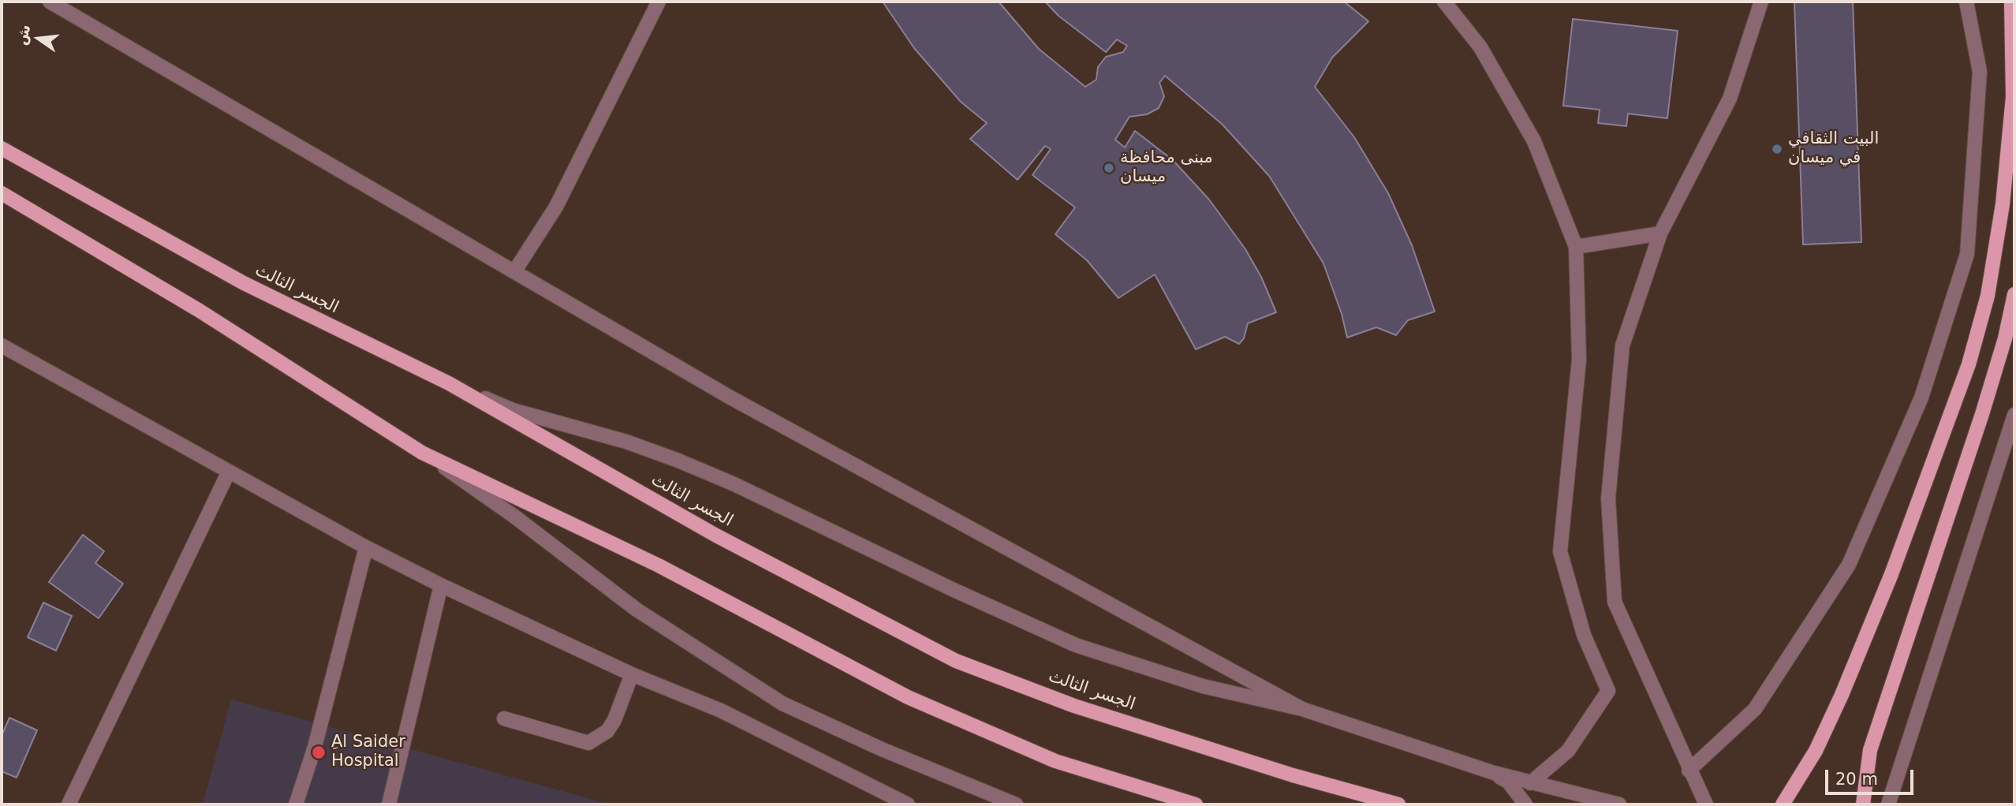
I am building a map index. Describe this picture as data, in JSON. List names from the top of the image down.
{
  "streets": {
    "main road": ["الجسر الثالث"]
  },
  "places": ["البيت الثقافي في ميسان", "مبنى محافظة ميسان", "ِAl Saider Hospital"],
  "scale_bar": "20 m",
  "north": "left"
}
